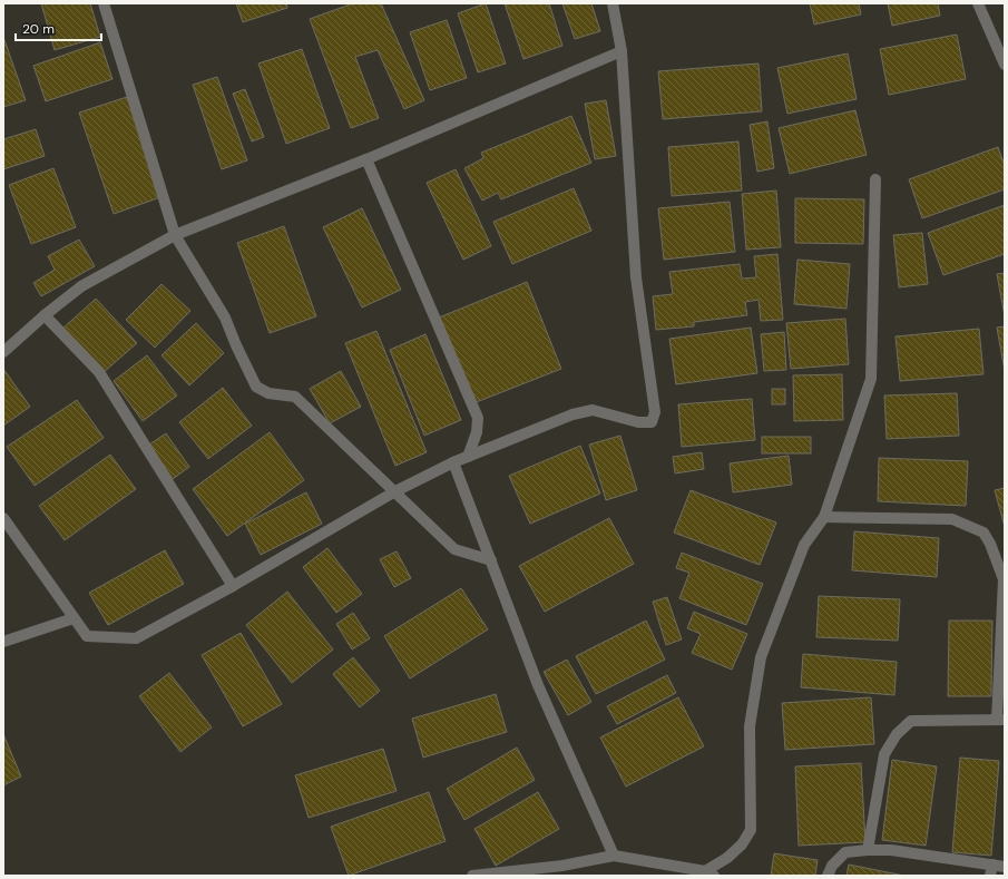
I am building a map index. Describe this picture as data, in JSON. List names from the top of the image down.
{
  "scale_bar": "20 m"
}
